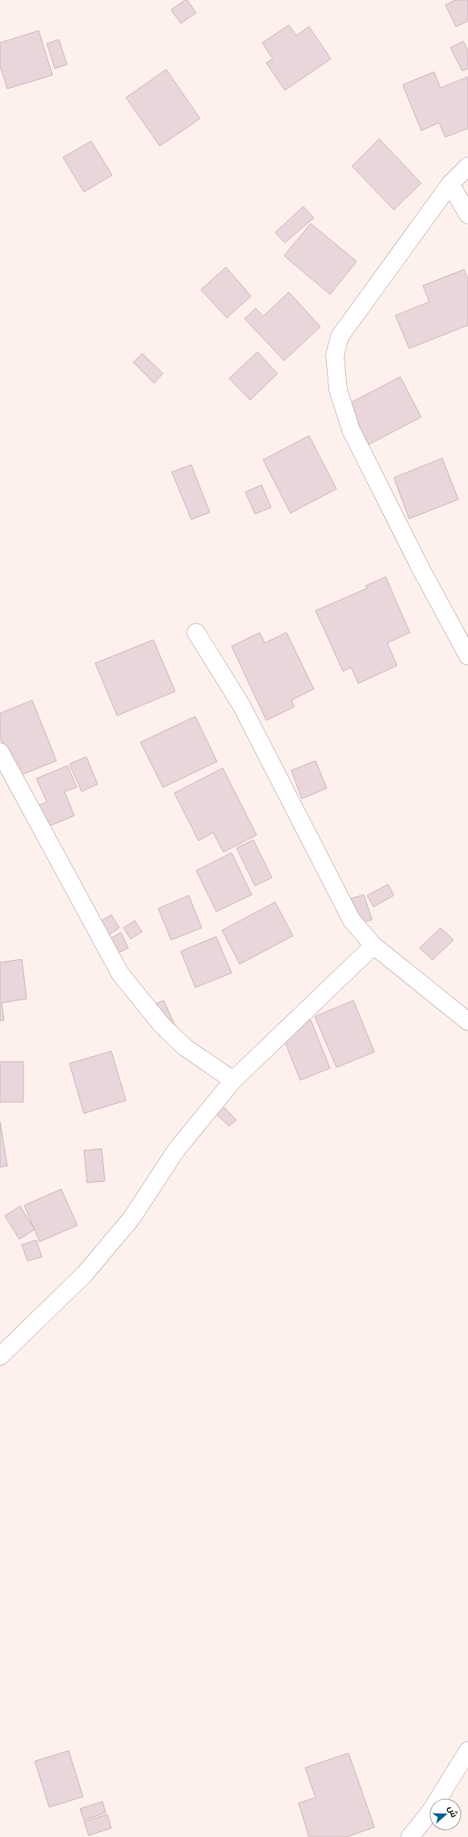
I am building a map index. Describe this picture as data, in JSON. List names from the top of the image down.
{
  "north": "right"
}
